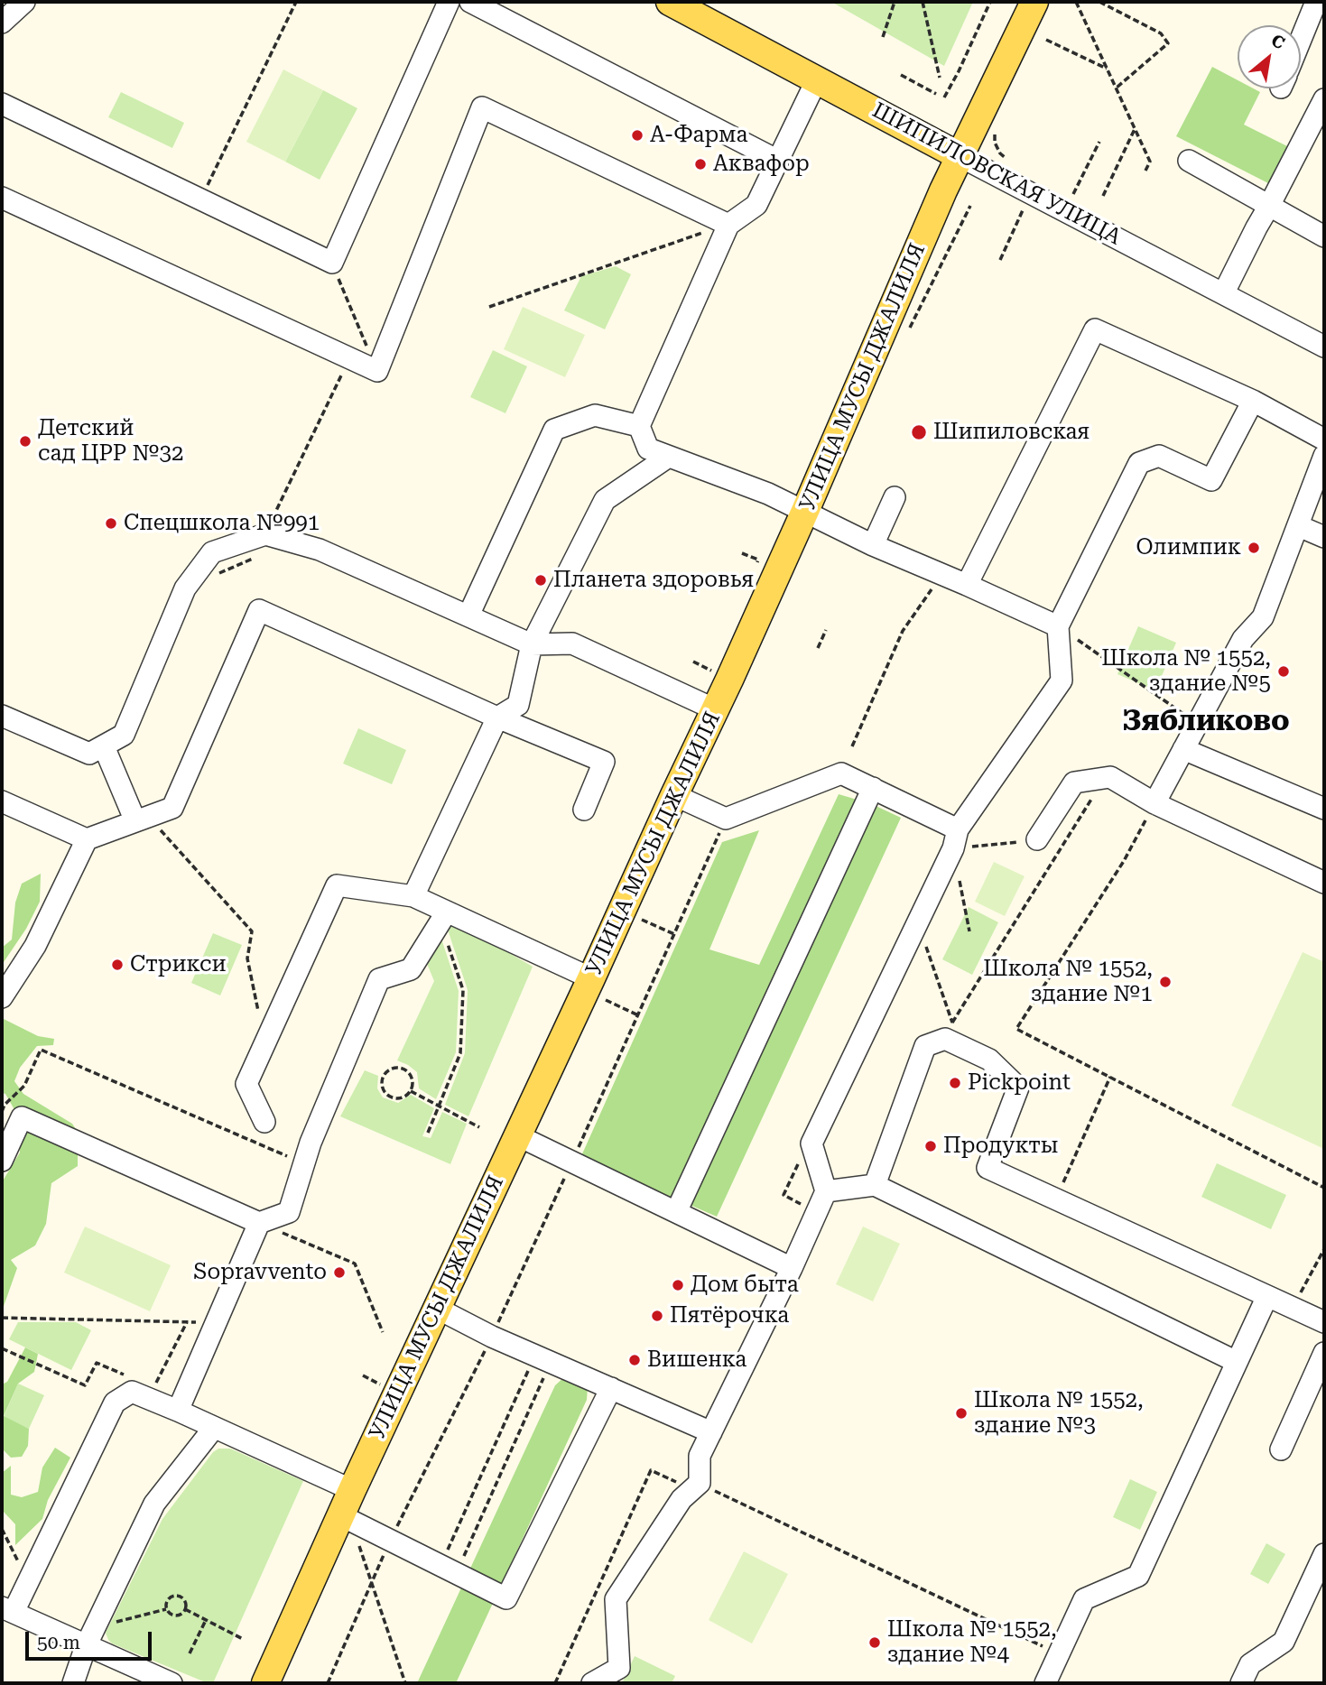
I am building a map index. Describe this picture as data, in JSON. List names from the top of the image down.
{
  "streets": {
    "main road": ["ШИПИЛОВСКАЯ УЛИЦА", "УЛИЦА МУСЫ ДЖАЛИЛЯ"]
  },
  "crossings": [
    ["ШИПИЛОВСКАЯ УЛИЦА", "УЛИЦА МУСЫ ДЖАЛИЛЯ"]
  ],
  "districts": ["Зябликово"],
  "places": [
    "А-Фарма",
    "Аквафор",
    "Шипиловская",
    "Детский сад ЦРР №32",
    "Спецшкола №991",
    "Олимпик",
    "Планета здоровья",
    "Школа № 1552, здание №5",
    "Стрикси",
    "Школа № 1552, здание №1",
    "Pickpoint",
    "Продукты",
    "Sopravvento",
    "Дом быта",
    "Пятёрочка",
    "Вишенка",
    "Школа № 1552, здание №3",
    "Школа № 1552, здание №4"
  ],
  "scale_bar": "50 m",
  "north": "top right"
}
